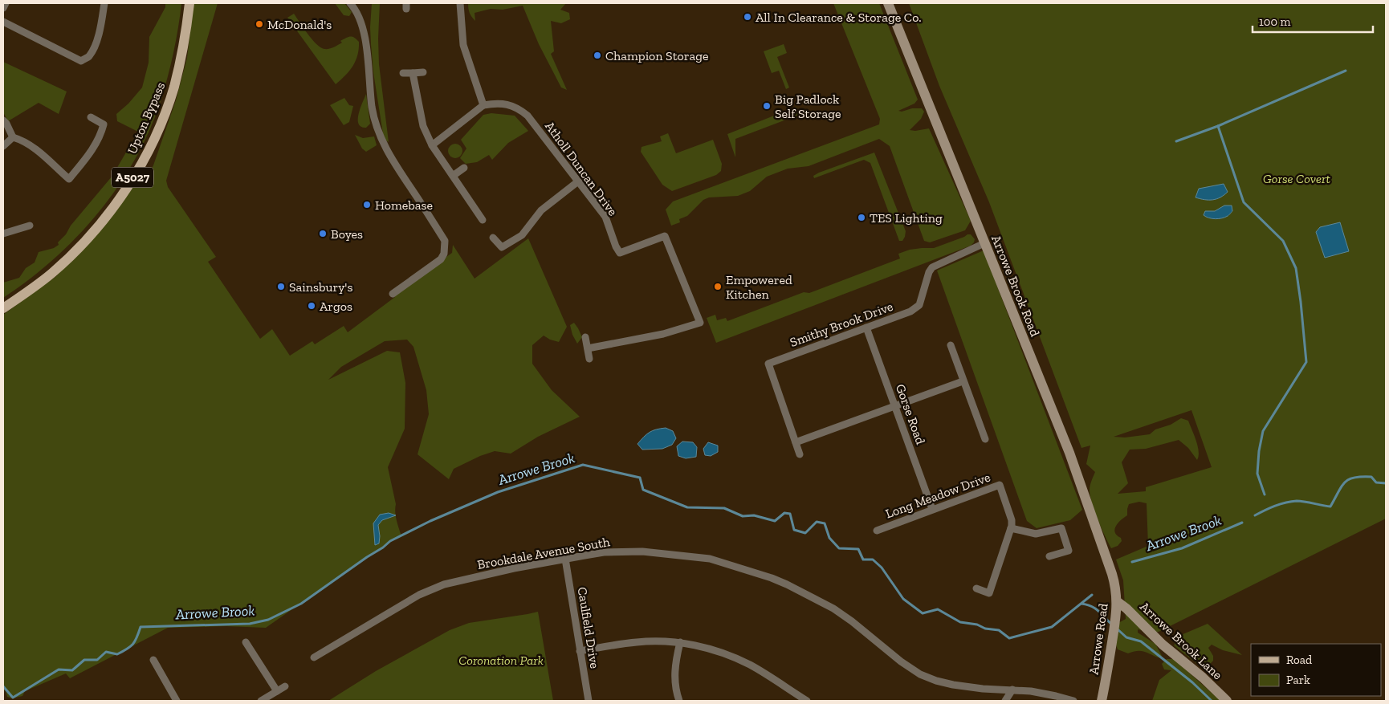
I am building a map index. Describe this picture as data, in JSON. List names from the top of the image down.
{
  "streets": {
    "main road": ["Upton Bypass", "A5027"],
    "street": [
      "Atholl Duncan Drive",
      "Arrowe Brook Road",
      "Smithy Brook Drive",
      "Gorse Road",
      "Long Meadow Drive",
      "Brookdale Avenue South",
      "Caulfield Drive",
      "Arrowe Road",
      "Arrowe Brook Lane"
    ]
  },
  "crossings": [
    ["Arrowe Brook Road", "Smithy Brook Drive"],
    ["Arrowe Brook Road", "Arrowe Road"],
    ["Smithy Brook Drive", "Gorse Road"],
    ["Gorse Road", "Long Meadow Drive"],
    ["Brookdale Avenue South", "Caulfield Drive"],
    ["Arrowe Road", "Arrowe Brook Lane"]
  ],
  "water": ["Arrowe Brook"],
  "parks": ["Gorse Covert", "Coronation Park"],
  "places": [
    "All In Clearance & Storage Co.",
    "McDonald's",
    "Champion Storage",
    "Big Padlock Self Storage",
    "Homebase",
    "TES Lighting",
    "Boyes",
    "Sainsbury's",
    "Empowered Kitchen",
    "Argos"
  ],
  "legend": ["Road", "Park"],
  "scale_bar": "100 m"
}
